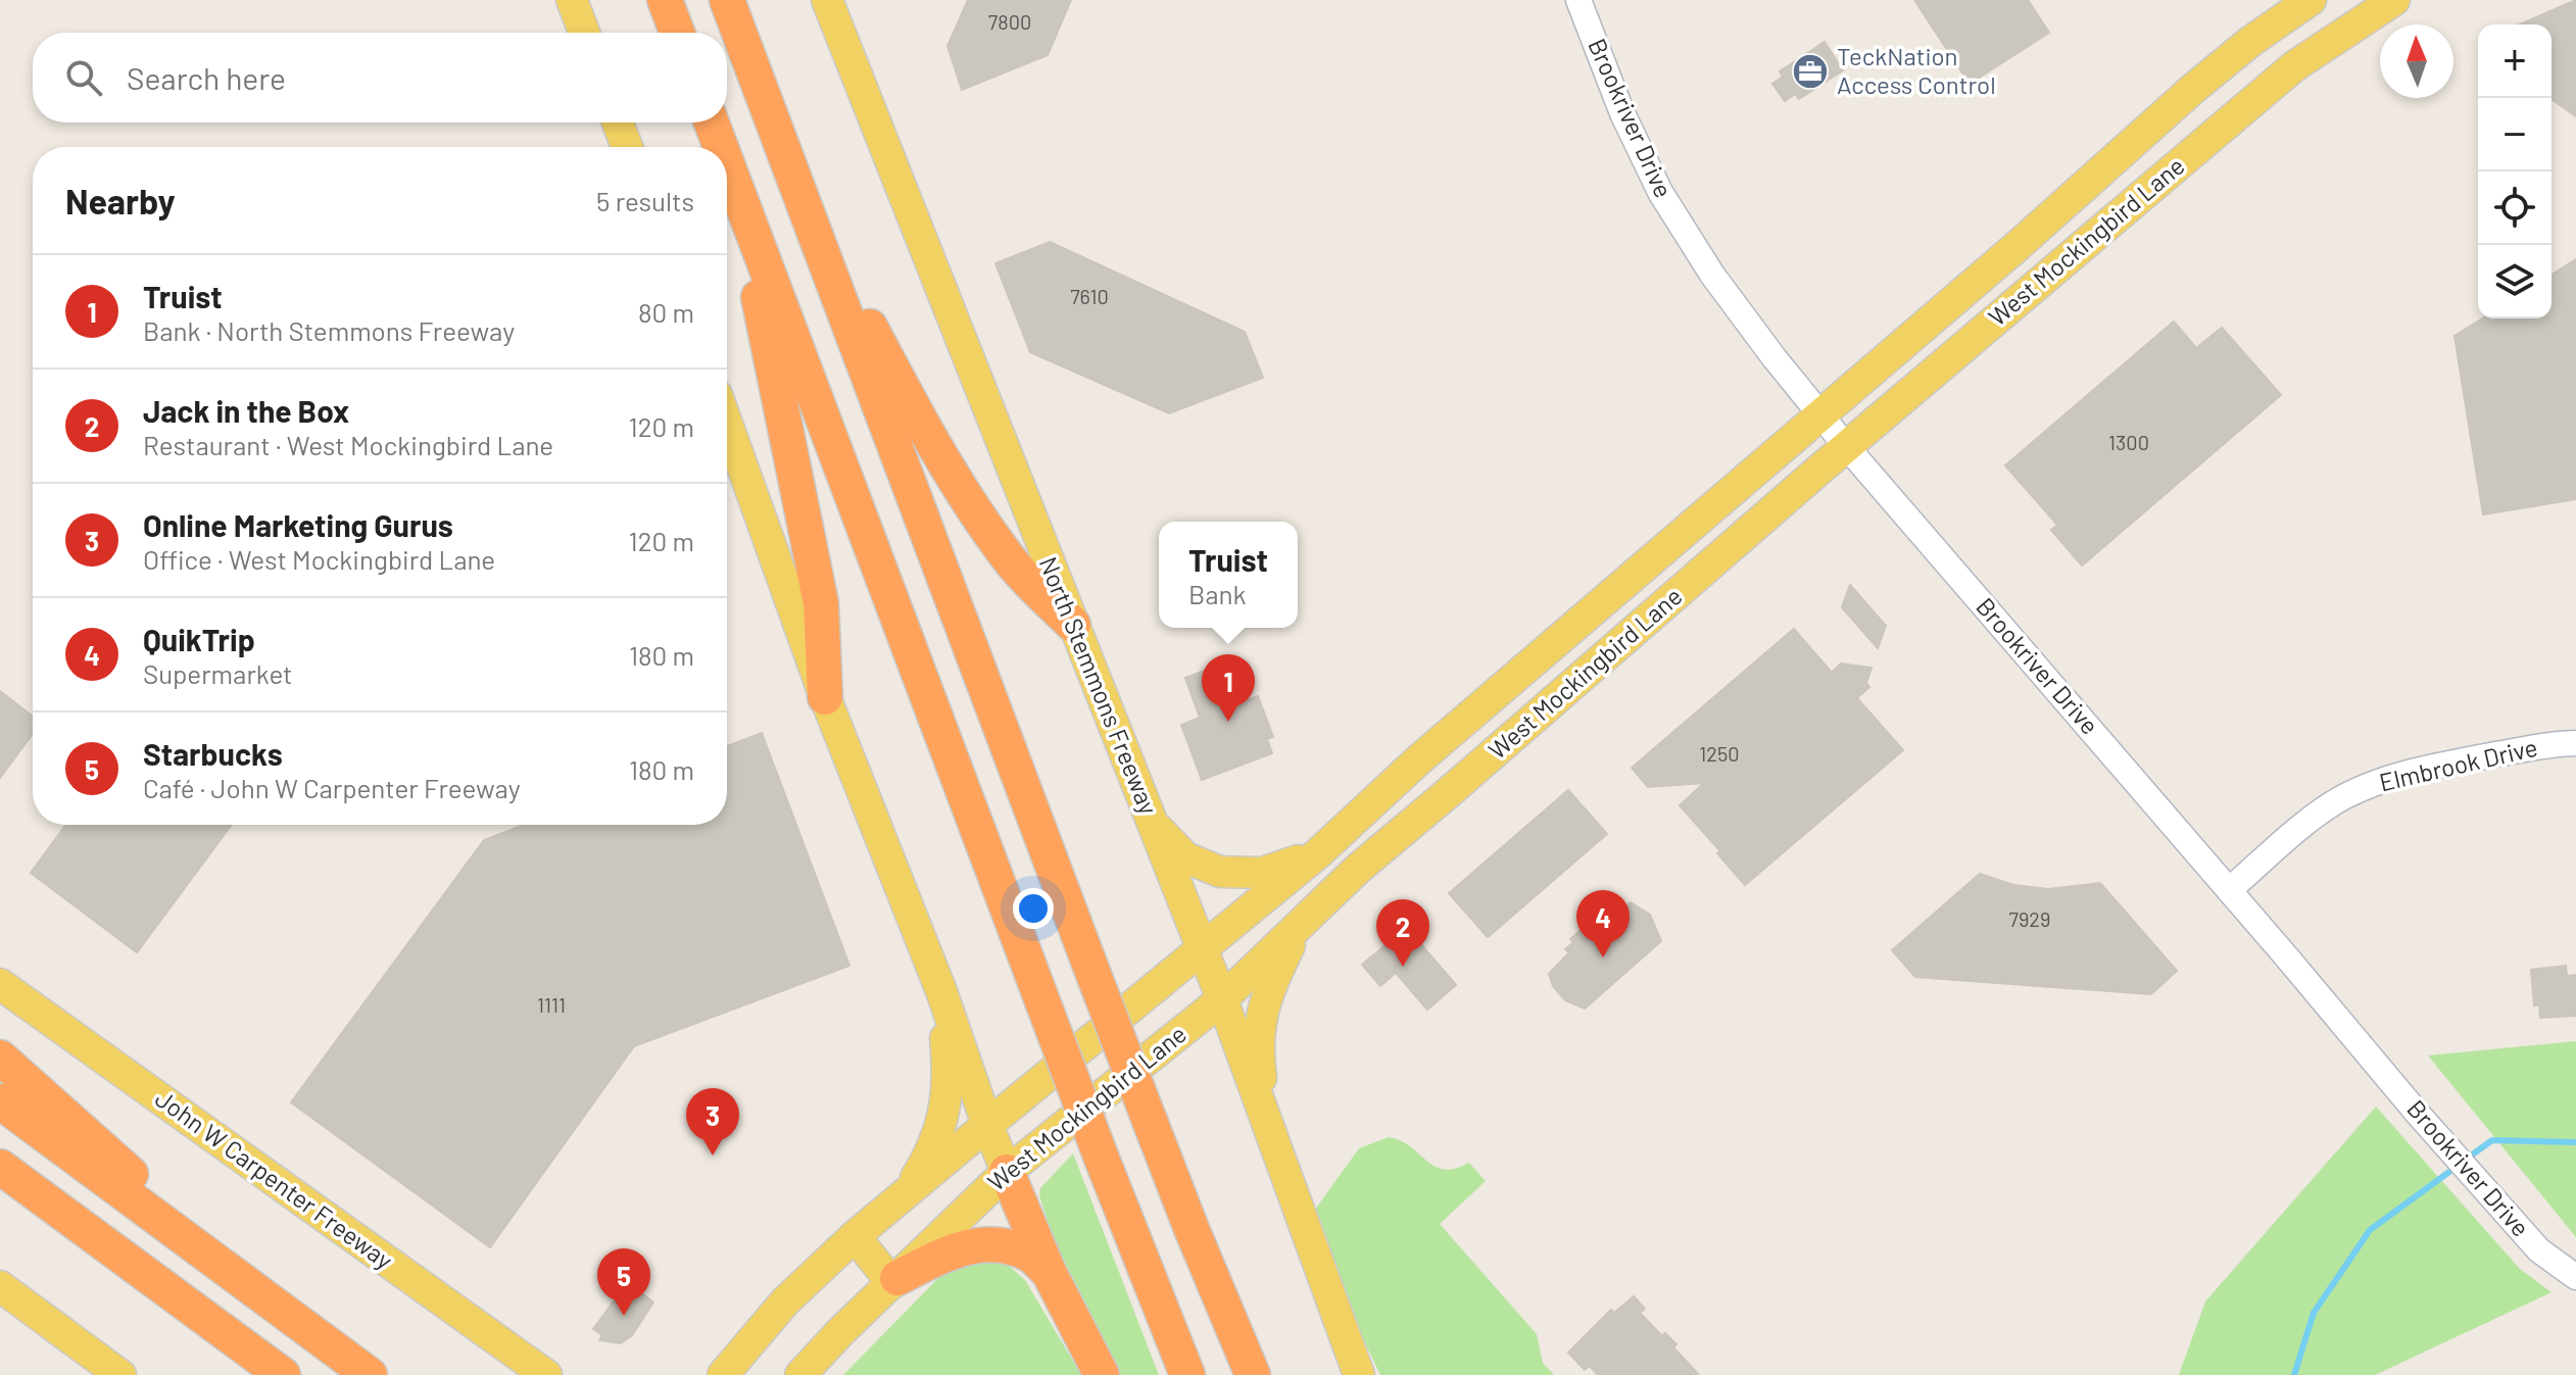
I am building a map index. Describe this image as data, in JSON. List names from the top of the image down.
{
  "streets": {
    "main road": ["West Mockingbird Lane", "North Stemmons Freeway", "John W Carpenter Freeway"],
    "street": ["Brookriver Drive", "Elmbrook Drive"]
  },
  "crossings": [
    ["Brookriver Drive", "West Mockingbird Lane"],
    ["Brookriver Drive", "Elmbrook Drive"],
    ["West Mockingbird Lane", "North Stemmons Freeway"]
  ],
  "places": {
    "office": ["TeckNation Access Control"]
  },
  "house_numbers": [
    "7800",
    "7610",
    "1300",
    "1250",
    "7929",
    "1111"
  ],
  "north": "top",
  "page": {
    "map_buttons": ["+", "−"],
    "search": "Search here",
    "heading": ["Nearby", "5 results"],
    "list": [
      {
        "mark": "1",
        "name": "Truist",
        "note": "Bank · North Stemmons Freeway",
        "value": "80 m"
      },
      {
        "mark": "2",
        "name": "Jack in the Box",
        "note": "Restaurant · West Mockingbird Lane",
        "value": "120 m"
      },
      {
        "mark": "3",
        "name": "Online Marketing Gurus",
        "note": "Office · West Mockingbird Lane",
        "value": "120 m"
      },
      {
        "mark": "4",
        "name": "QuikTrip",
        "note": "Supermarket",
        "value": "180 m"
      },
      {
        "mark": "5",
        "name": "Starbucks",
        "note": "Café · John W Carpenter Freeway",
        "value": "180 m"
      }
    ],
    "popup": ["Truist", "Bank"],
    "pins": [
      "1",
      "4",
      "2",
      "3",
      "5"
    ]
  }
}
